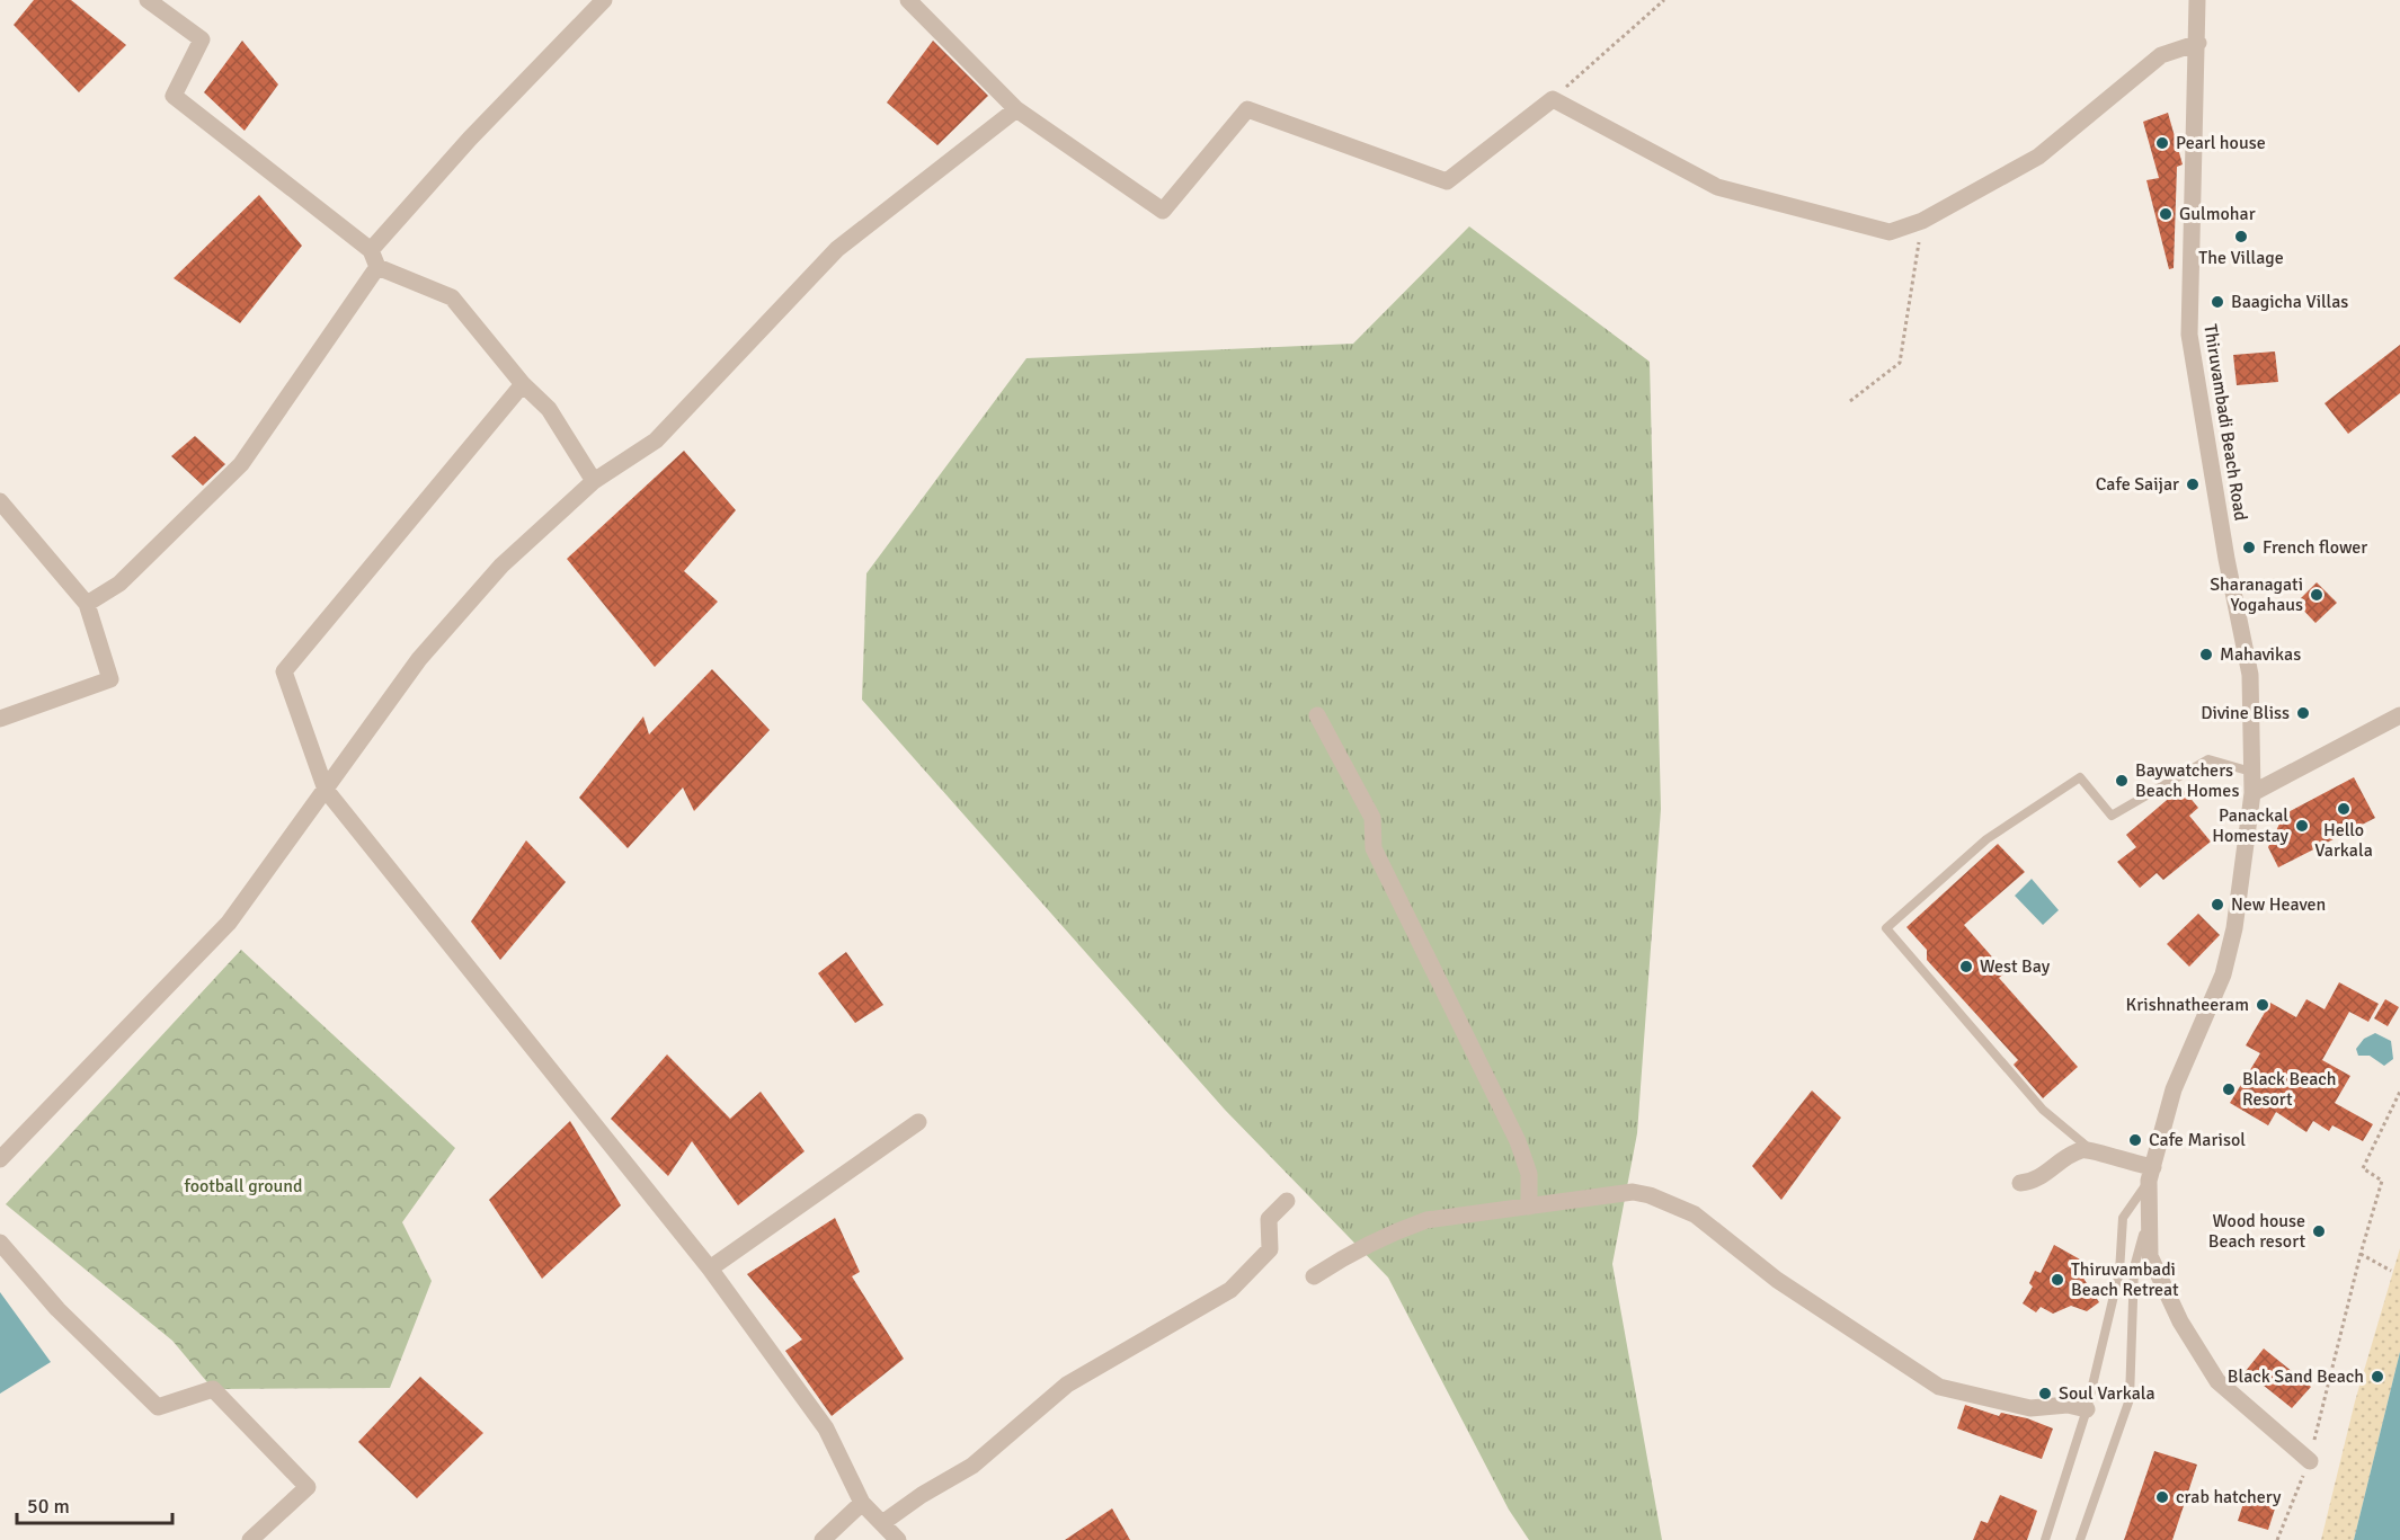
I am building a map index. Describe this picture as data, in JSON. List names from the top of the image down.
{
  "streets": {
    "street": ["Thiruvambadi Beach Road"]
  },
  "parks": ["football ground"],
  "places": [
    "Pearl house",
    "Gulmohar",
    "The Village",
    "Baagicha Villas",
    "Cafe Saijar",
    "French flower",
    "Sharanagati Yogahaus",
    "Mahavikas",
    "Divine Bliss",
    "Baywatchers Beach Homes",
    "Hello Varkala",
    "Panackal Homestay",
    "New Heaven",
    "West Bay",
    "Krishnatheeram",
    "Black Beach Resort",
    "Cafe Marisol",
    "Wood house Beach resort",
    "Thiruvambadi Beach Retreat",
    "Black Sand Beach",
    "Soul Varkala",
    "crab hatchery"
  ],
  "scale_bar": "50 m"
}
